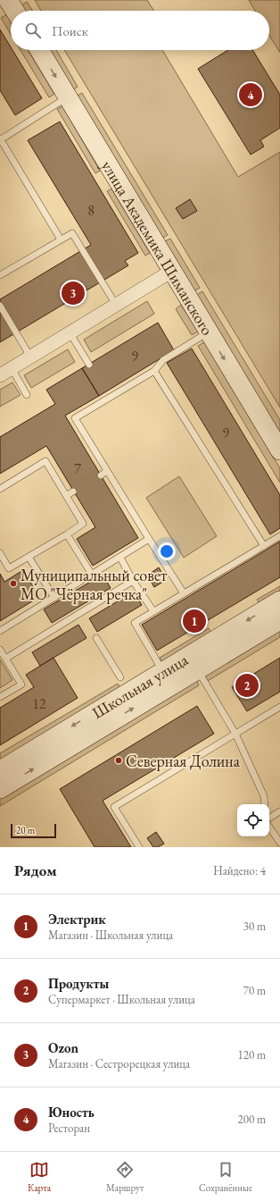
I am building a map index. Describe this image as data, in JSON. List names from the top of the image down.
{
  "streets": {
    "street": ["улица Академика Шиманского", "Школьная улица"]
  },
  "one_way": ["улица Академика Шиманского"],
  "places": ["Муниципальный совет МО \"Чёрная речка\"", "Северная Долина"],
  "house_numbers": [
    "8",
    "9",
    "9",
    "7",
    "12"
  ],
  "scale_bar": "20 m",
  "page": {
    "search": "Поиск",
    "pins": [
      "4",
      "3",
      "1",
      "2"
    ],
    "scale": "20 m",
    "heading": ["Рядом", "Найдено: 4"],
    "list": [
      {
        "mark": "1",
        "name": "Электрик",
        "note": "Магазин · Школьная улица",
        "value": "30 m"
      },
      {
        "mark": "2",
        "name": "Продукты",
        "note": "Супермаркет · Школьная улица",
        "value": "70 m"
      },
      {
        "mark": "3",
        "name": "Ozon",
        "note": "Магазин · Сестрорецкая улица",
        "value": "120 m"
      },
      {
        "mark": "4",
        "name": "Юность",
        "note": "Ресторан",
        "value": "200 m"
      }
    ],
    "nav": ["Карта", "Маршрут", "Сохранённые"]
  }
}
